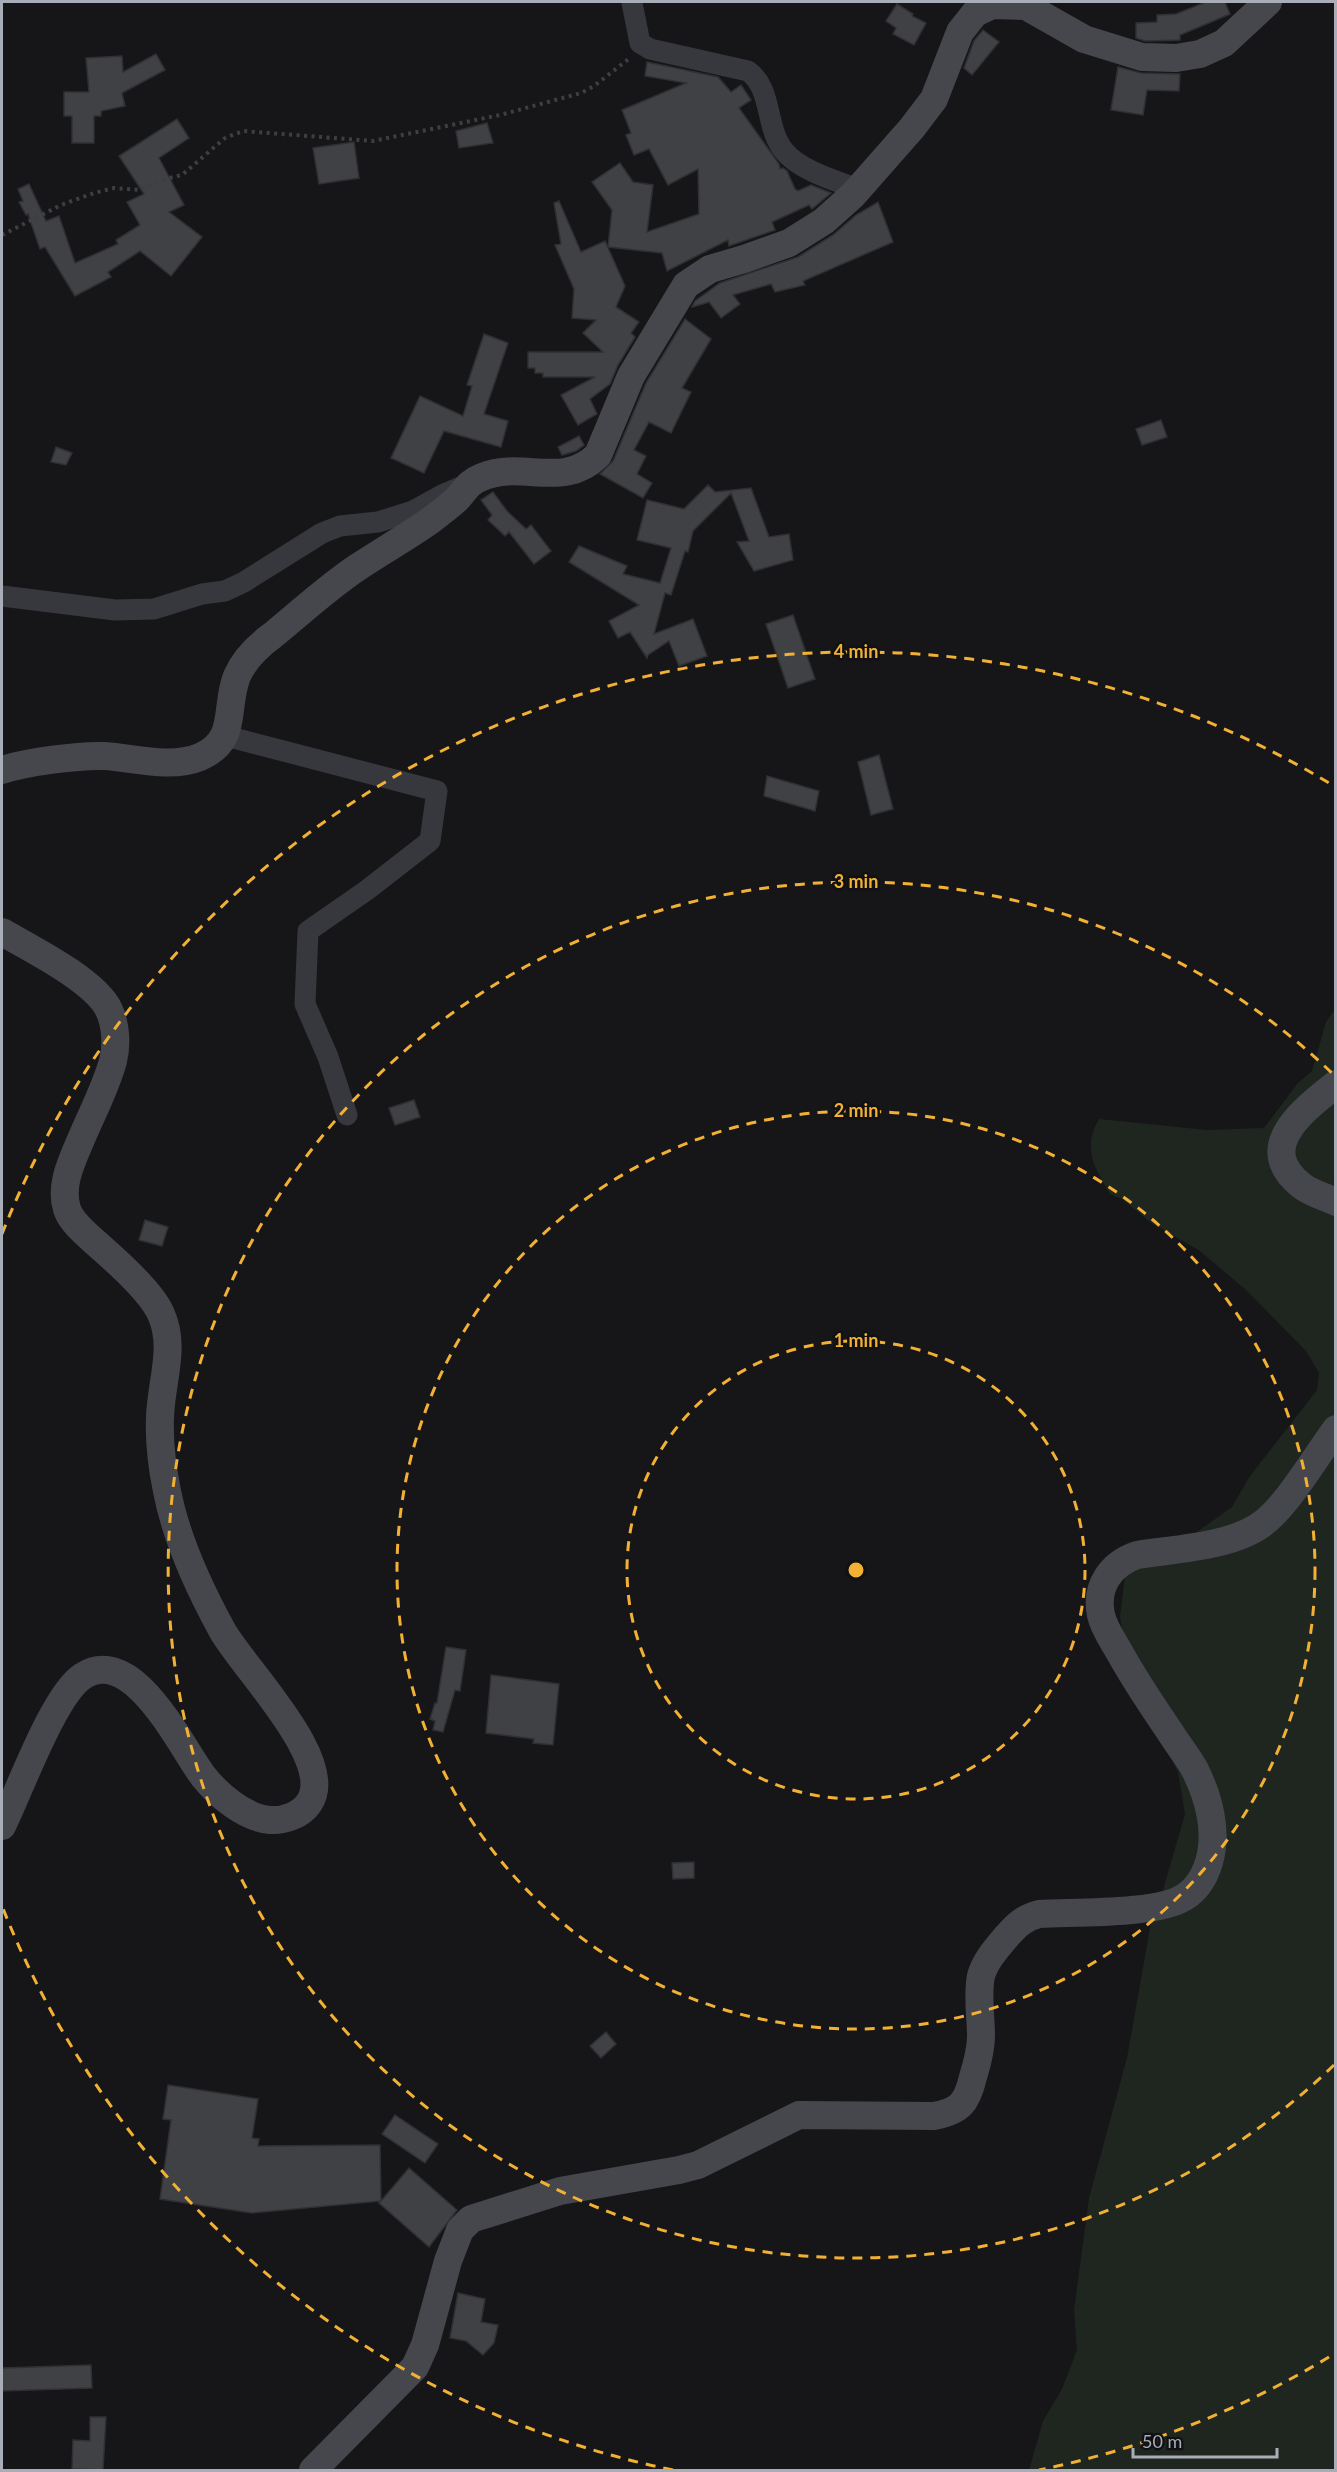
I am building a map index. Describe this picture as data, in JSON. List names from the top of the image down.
{
  "scale_bar": "50 m",
  "rings": [
    "4 min",
    "3 min",
    "2 min",
    "1 min"
  ]
}
